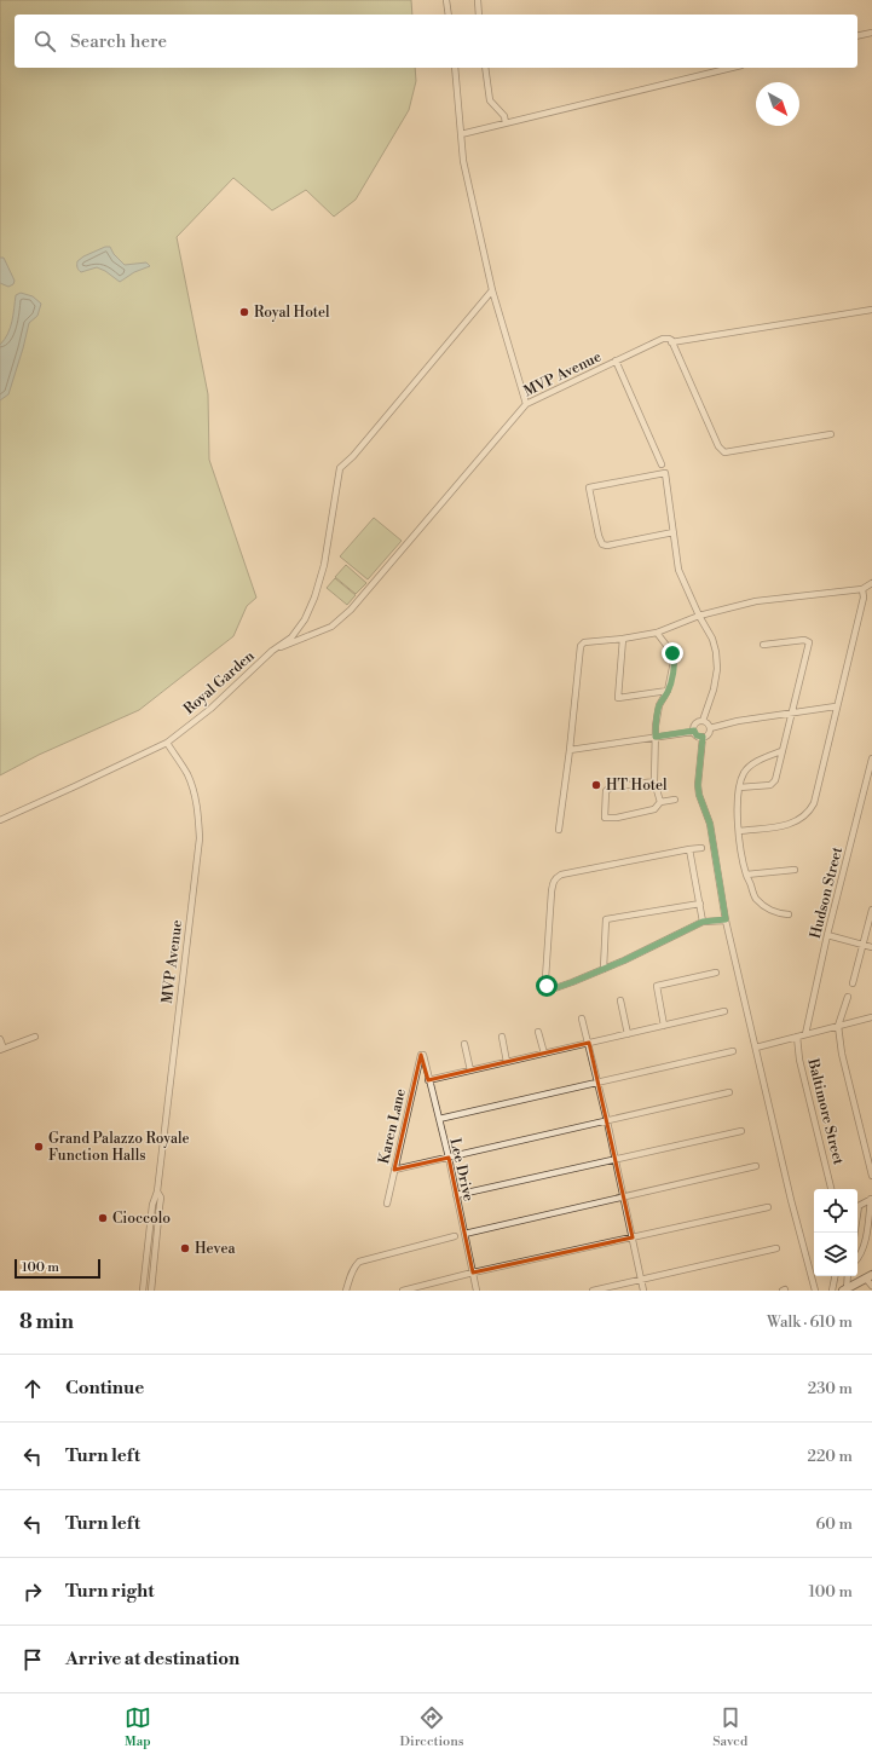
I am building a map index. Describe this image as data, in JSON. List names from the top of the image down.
{
  "streets": {
    "street": [
      "MVP Avenue",
      "Royal Garden",
      "Hudson Street",
      "Baltimore Street",
      "Karen Lane",
      "Lee Drive"
    ]
  },
  "crossings": [
    ["MVP Avenue", "Royal Garden"],
    ["Karen Lane", "Lee Drive"]
  ],
  "places": [
    "Royal Hotel",
    "HT Hotel",
    "Grand Palazzo Royale Function Halls",
    "Cioccolo",
    "Hevea"
  ],
  "scale_bar": "100 m",
  "north": "bottom right",
  "page": {
    "search": "Search here",
    "scale": "100 m",
    "heading": ["8 min", "Walk · 610 m"],
    "list": [
      ["Continue", "230 m"],
      ["Turn left", "220 m"],
      ["Turn left", "60 m"],
      ["Turn right", "100 m"],
      "Arrive at destination"
    ],
    "nav": ["Map", "Directions", "Saved"]
  }
}
